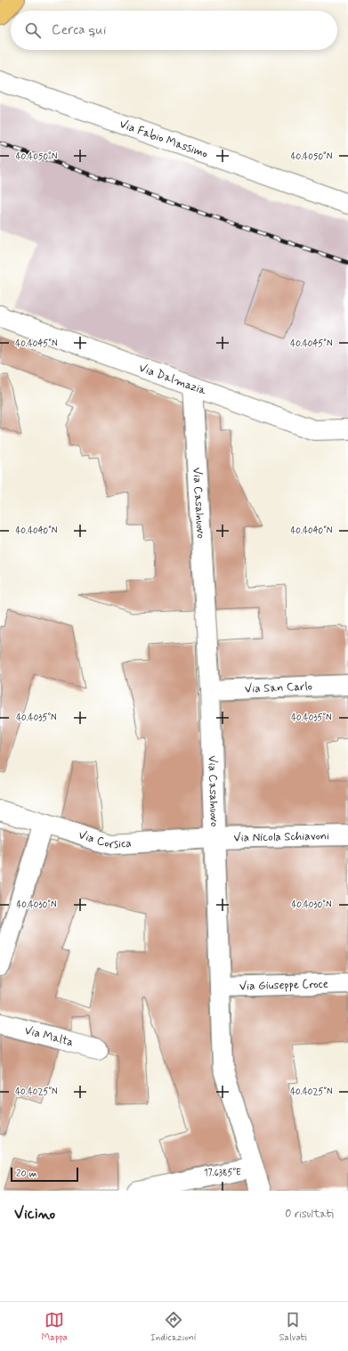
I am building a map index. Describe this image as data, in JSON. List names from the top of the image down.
{
  "streets": {
    "street": [
      "Via Fabio Massimo",
      "Via Dalmazia",
      "Via Casalnuovo",
      "Via San Carlo",
      "Via Corsica",
      "Via Nicola Schiavoni",
      "Via Giuseppe Croce",
      "Via Malta"
    ]
  },
  "crossings": [
    ["Via Dalmazia", "Via Casalnuovo"],
    ["Via Casalnuovo", "Via San Carlo"],
    ["Via Casalnuovo", "Via Corsica"],
    ["Via Casalnuovo", "Via Nicola Schiavoni"],
    ["Via Casalnuovo", "Via Giuseppe Croce"],
    ["Via Corsica", "Via Nicola Schiavoni"]
  ],
  "scale_bar": "20 m",
  "page": {
    "search": "Cerca qui",
    "scale": "20 m",
    "heading": ["Vicino", "0 risultati"],
    "nav": ["Mappa", "Indicazioni", "Salvati"]
  },
  "coordinates": [
    "40.4050°N",
    "40.4045°N",
    "40.4040°N",
    "40.4035°N",
    "40.4030°N",
    "40.4025°N",
    "17.6385°E"
  ]
}
